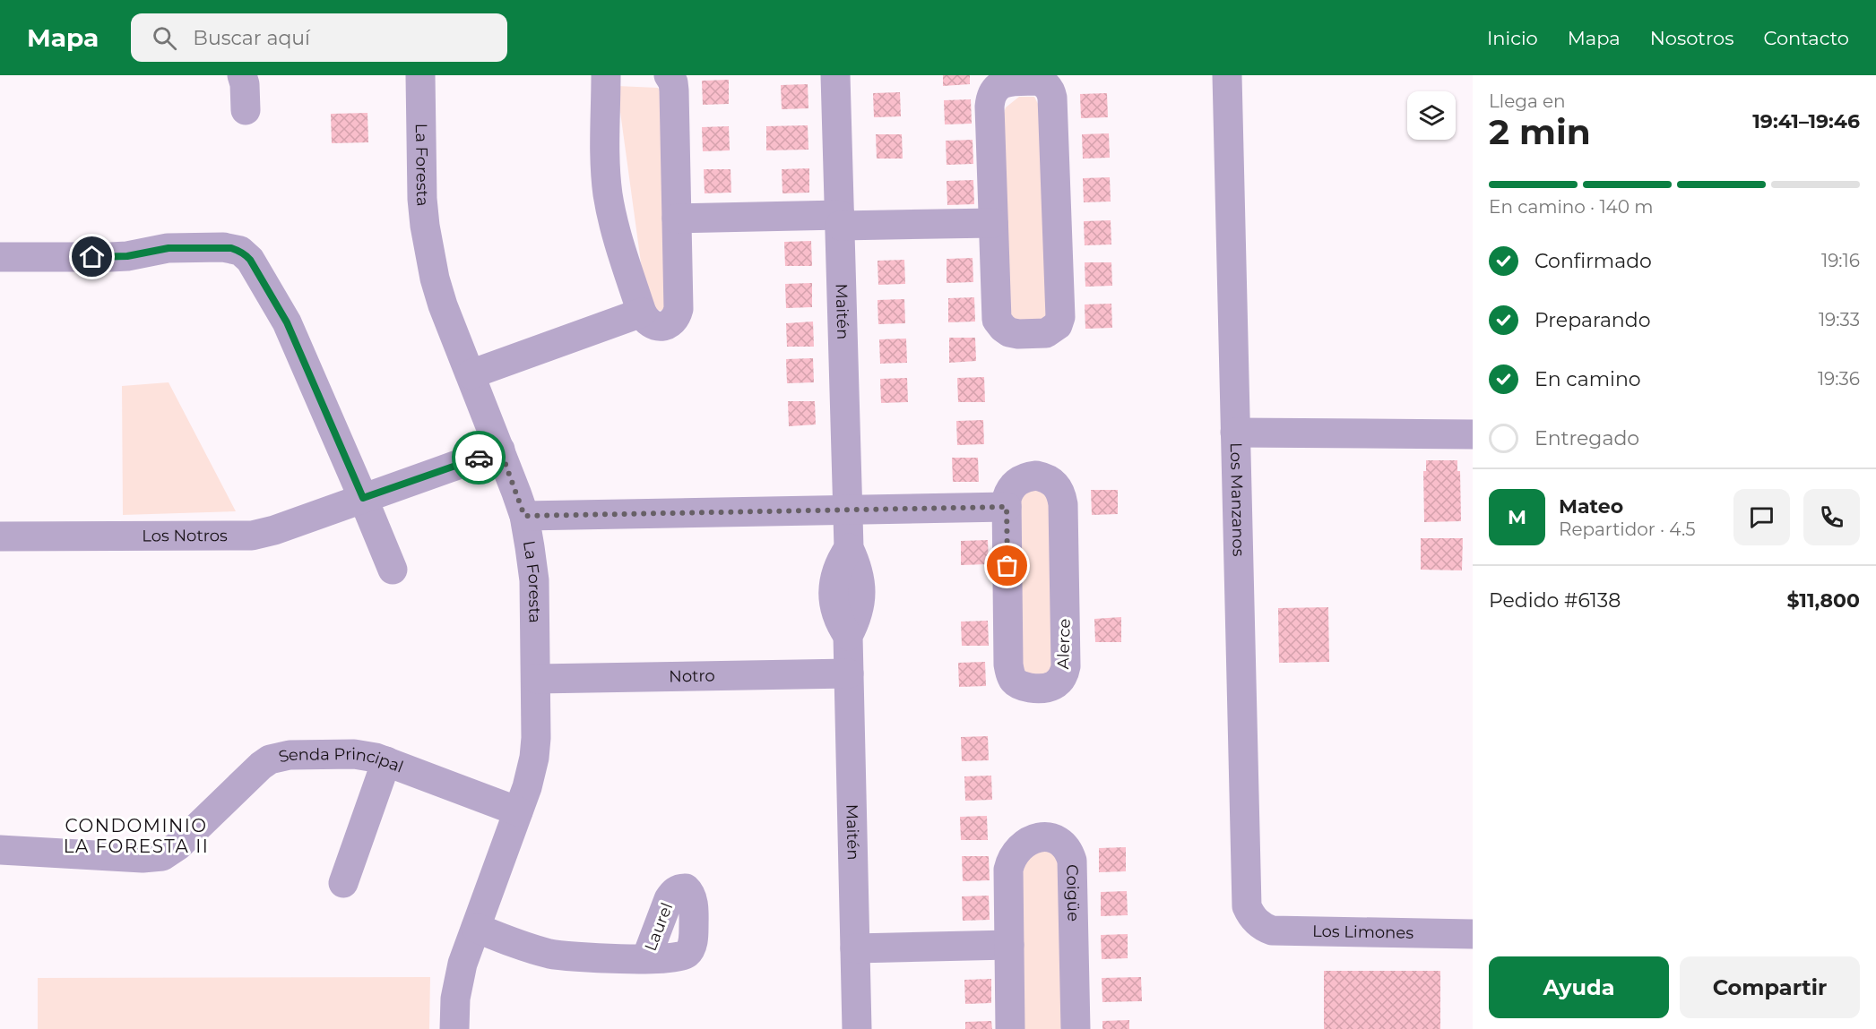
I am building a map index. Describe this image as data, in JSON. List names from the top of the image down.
{
  "streets": {
    "street": [
      "La Foresta",
      "Maitén",
      "Los Manzanos",
      "Los Notros",
      "Alerce",
      "Notro",
      "Senda Principal",
      "Coigüe",
      "Laurel",
      "Los Limones"
    ]
  },
  "crossings": [
    ["La Foresta", "Los Notros"],
    ["La Foresta", "Notro"],
    ["La Foresta", "Senda Principal"],
    ["La Foresta", "Laurel"],
    ["Maitén", "Notro"],
    ["Los Manzanos", "Los Limones"]
  ],
  "districts": ["CONDOMINIO LA FORESTA II"],
  "page": {
    "header": "Mapa",
    "search": "Buscar aquí",
    "nav": [
      "Inicio",
      "Mapa",
      "Nosotros",
      "Contacto"
    ],
    "heading": ["2 min", "Llega en", "19:41–19:46"],
    "panel": [
      "Mateo",
      "Repartidor · 4.5",
      "Pedido #6138",
      "$11,800"
    ],
    "bar": "En camino · 140 m",
    "list": [
      ["Confirmado", "19:16"],
      ["Preparando", "19:33"],
      ["En camino", "19:36"],
      "Entregado"
    ],
    "round": "M",
    "buttons": ["Ayuda", "Compartir"]
  }
}
